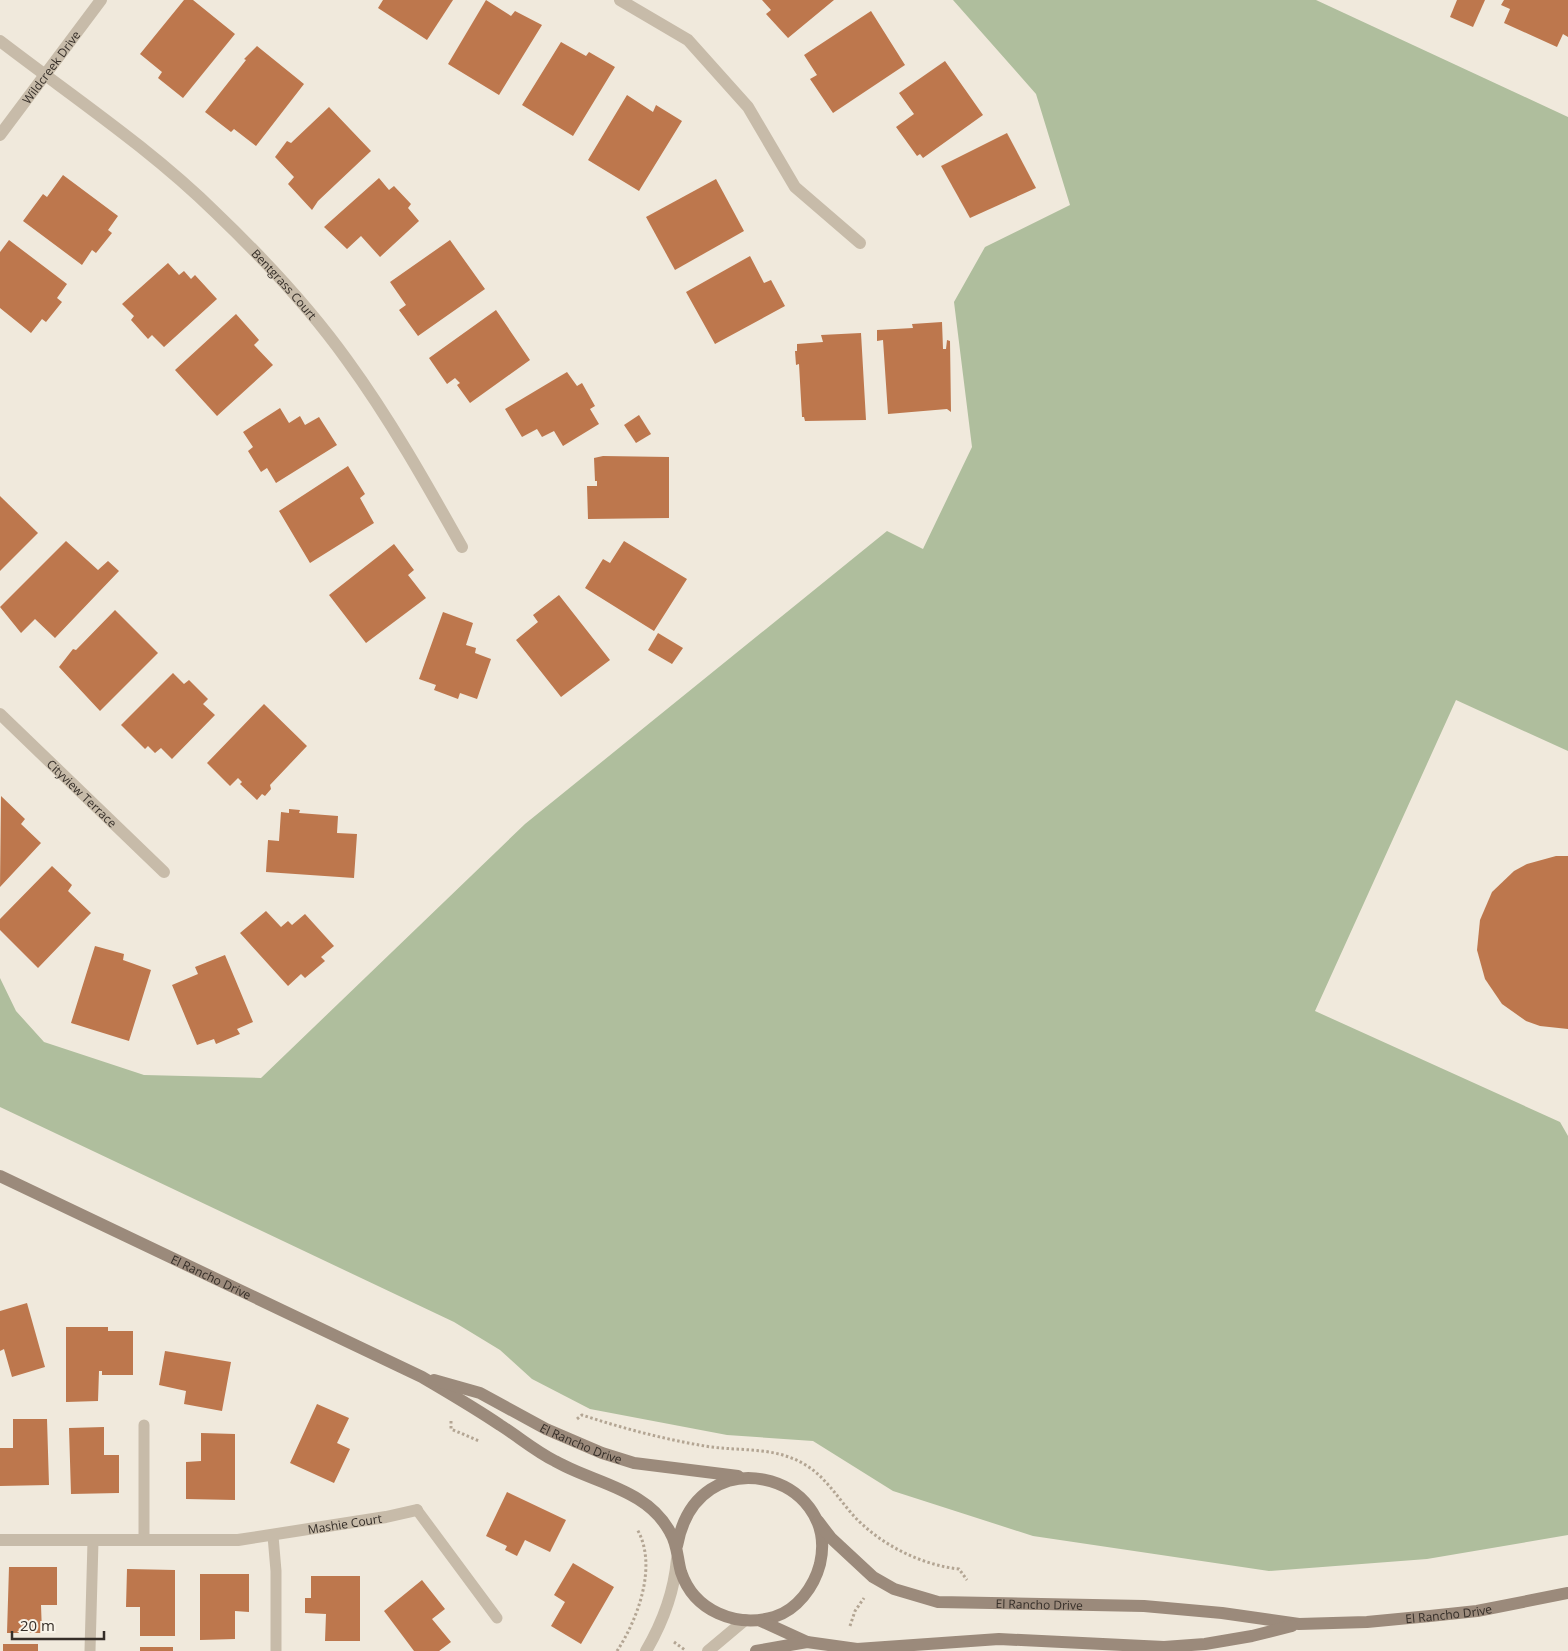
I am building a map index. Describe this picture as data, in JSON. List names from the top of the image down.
{
  "streets": {
    "main road": ["El Rancho Drive"],
    "street": [
      "Wildcreek Drive",
      "Bentgrass Court",
      "Cityview Terrace",
      "Mashie Court"
    ]
  },
  "crossings": [
    ["Wildcreek Drive", "Bentgrass Court"]
  ],
  "scale_bar": "20 m"
}
